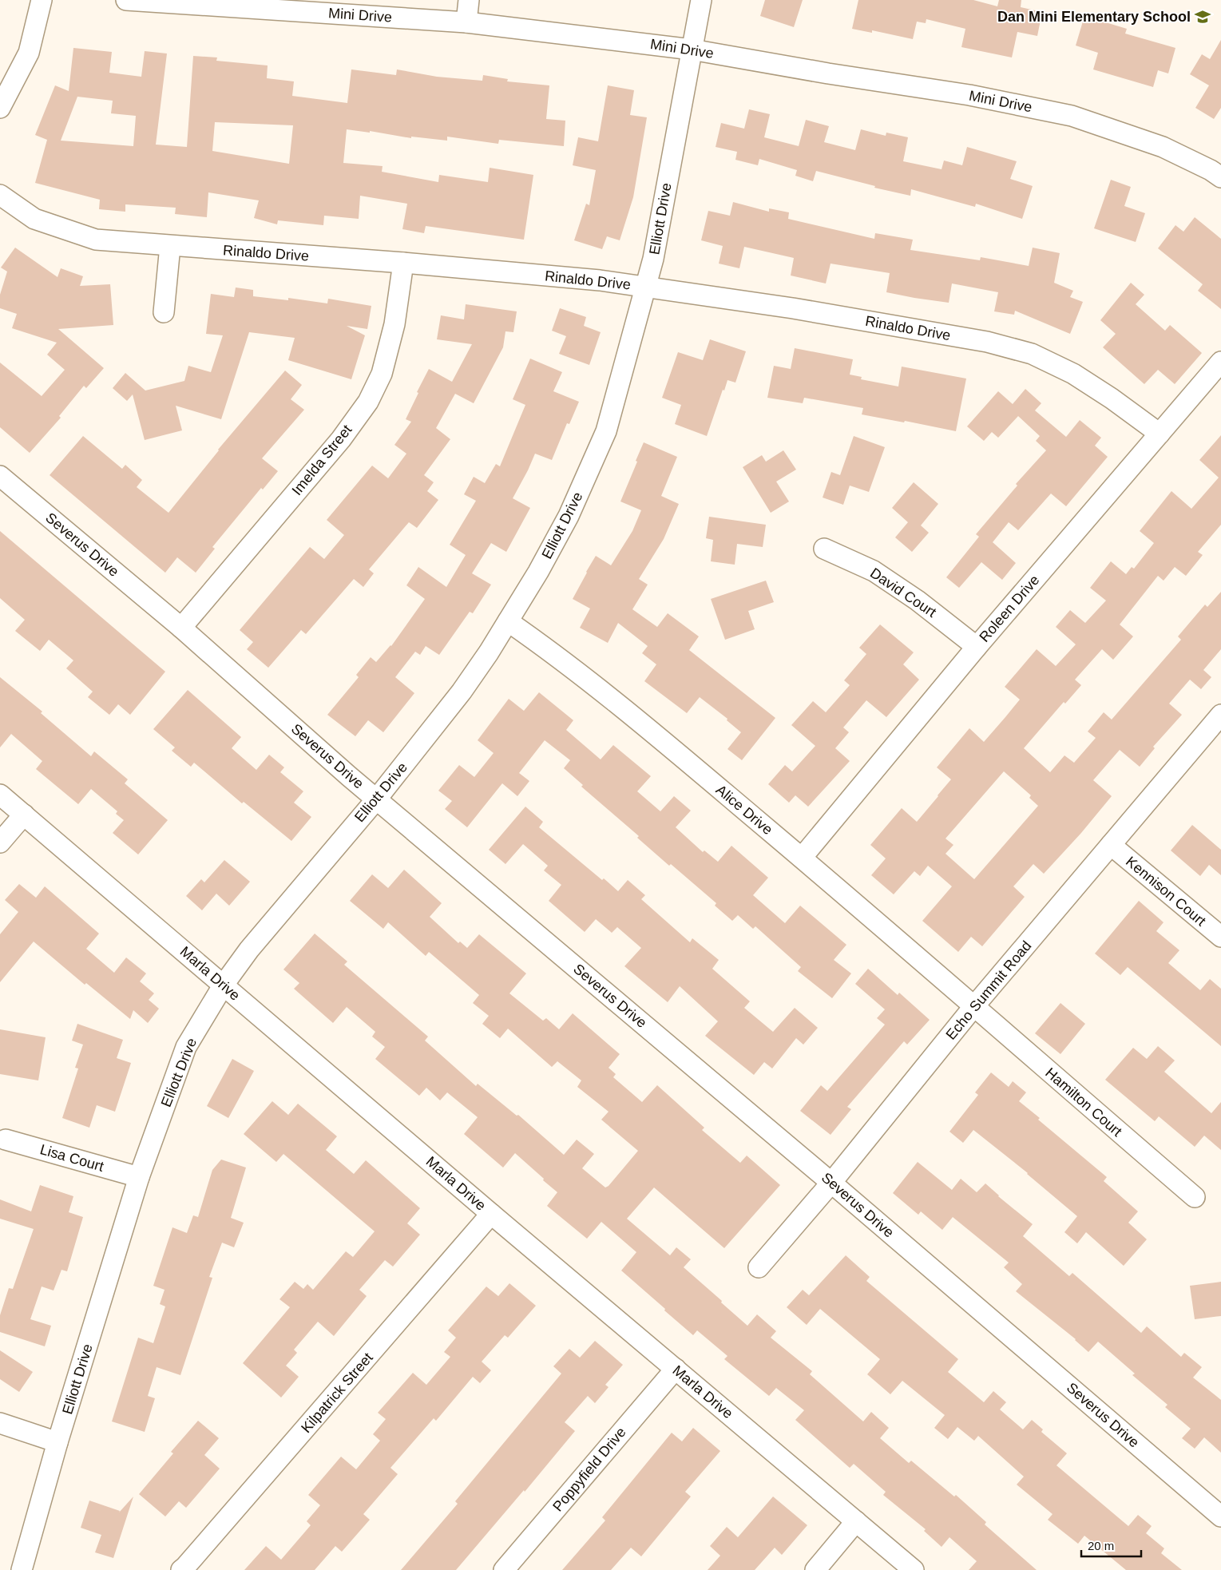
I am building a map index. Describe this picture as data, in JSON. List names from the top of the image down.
{
  "streets": {
    "street": [
      "Mini Drive",
      "Elliott Drive",
      "Rinaldo Drive",
      "Imelda Street",
      "Severus Drive",
      "David Court",
      "Roleen Drive",
      "Alice Drive",
      "Kennison Court",
      "Marla Drive",
      "Echo Summit Road",
      "Hamilton Court",
      "Lisa Court",
      "Kilpatrick Street",
      "Poppyfield Drive"
    ]
  },
  "crossings": [
    ["Mini Drive", "Elliott Drive"],
    ["Elliott Drive", "Rinaldo Drive"],
    ["Elliott Drive", "Severus Drive"],
    ["Elliott Drive", "Alice Drive"],
    ["Elliott Drive", "Marla Drive"],
    ["Elliott Drive", "Lisa Court"],
    ["Rinaldo Drive", "Imelda Street"],
    ["Rinaldo Drive", "Roleen Drive"],
    ["Imelda Street", "Severus Drive"],
    ["Severus Drive", "Echo Summit Road"],
    ["David Court", "Roleen Drive"],
    ["Roleen Drive", "Alice Drive"],
    ["Alice Drive", "Echo Summit Road"],
    ["Alice Drive", "Hamilton Court"],
    ["Kennison Court", "Echo Summit Road"],
    ["Marla Drive", "Kilpatrick Street"],
    ["Marla Drive", "Poppyfield Drive"],
    ["Echo Summit Road", "Hamilton Court"]
  ],
  "places": {
    "school or university": ["Dan Mini Elementary School"]
  },
  "scale_bar": "20 m"
}
